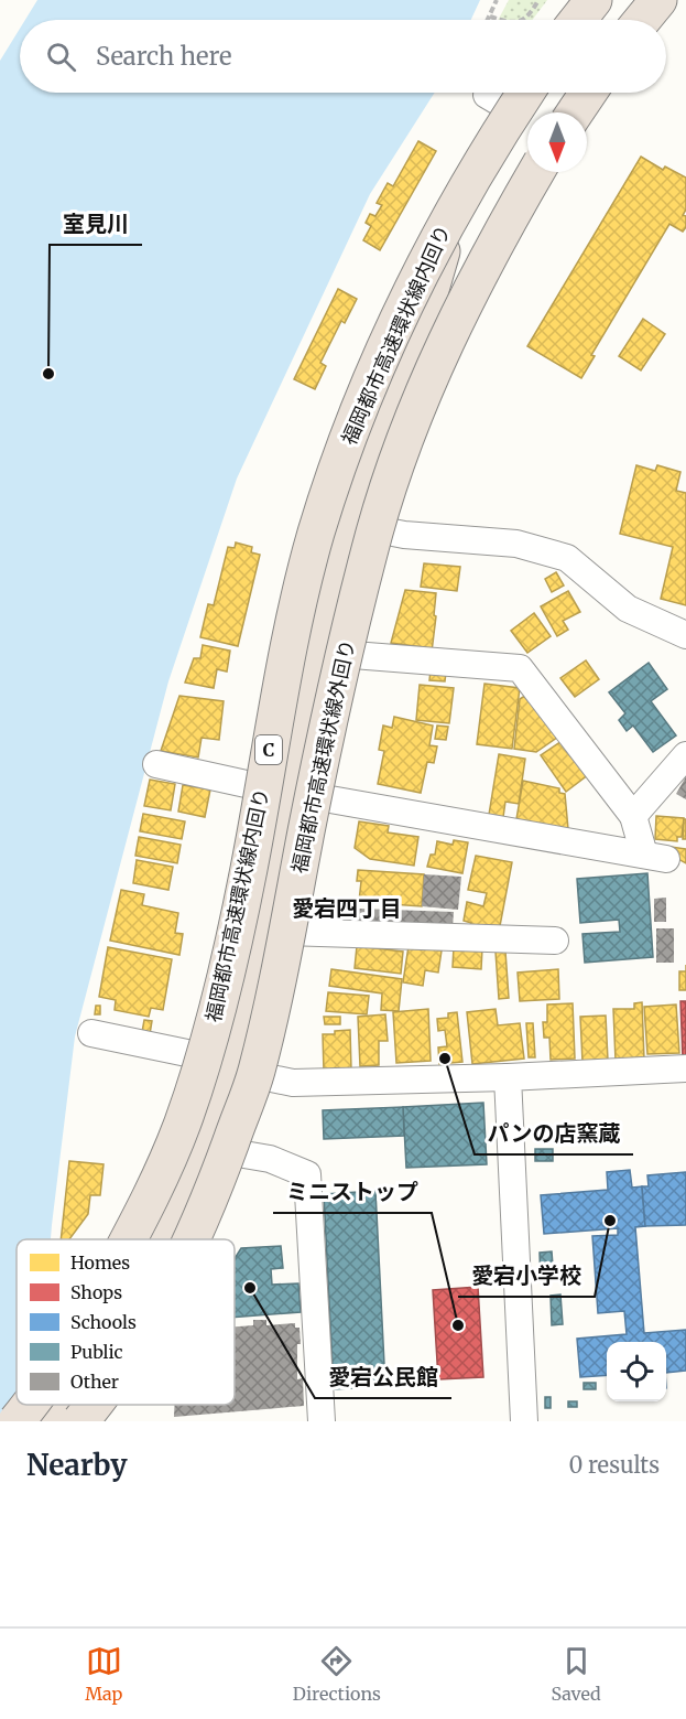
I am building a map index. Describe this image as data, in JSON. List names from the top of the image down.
{
  "streets": {
    "highway": ["福岡都市高速環状線内回り", "C", "福岡都市高速環状線外回り"]
  },
  "districts": ["愛宕四丁目"],
  "places": [
    "室見川",
    "パンの店窯蔵",
    "愛宕小学校",
    "愛宕公民館",
    "ミニストップ"
  ],
  "legend": [
    "Homes",
    "Shops",
    "Schools",
    "Public",
    "Other"
  ],
  "north": "bottom",
  "page": {
    "search": "Search here",
    "heading": ["Nearby", "0 results"],
    "nav": ["Map", "Directions", "Saved"]
  }
}
